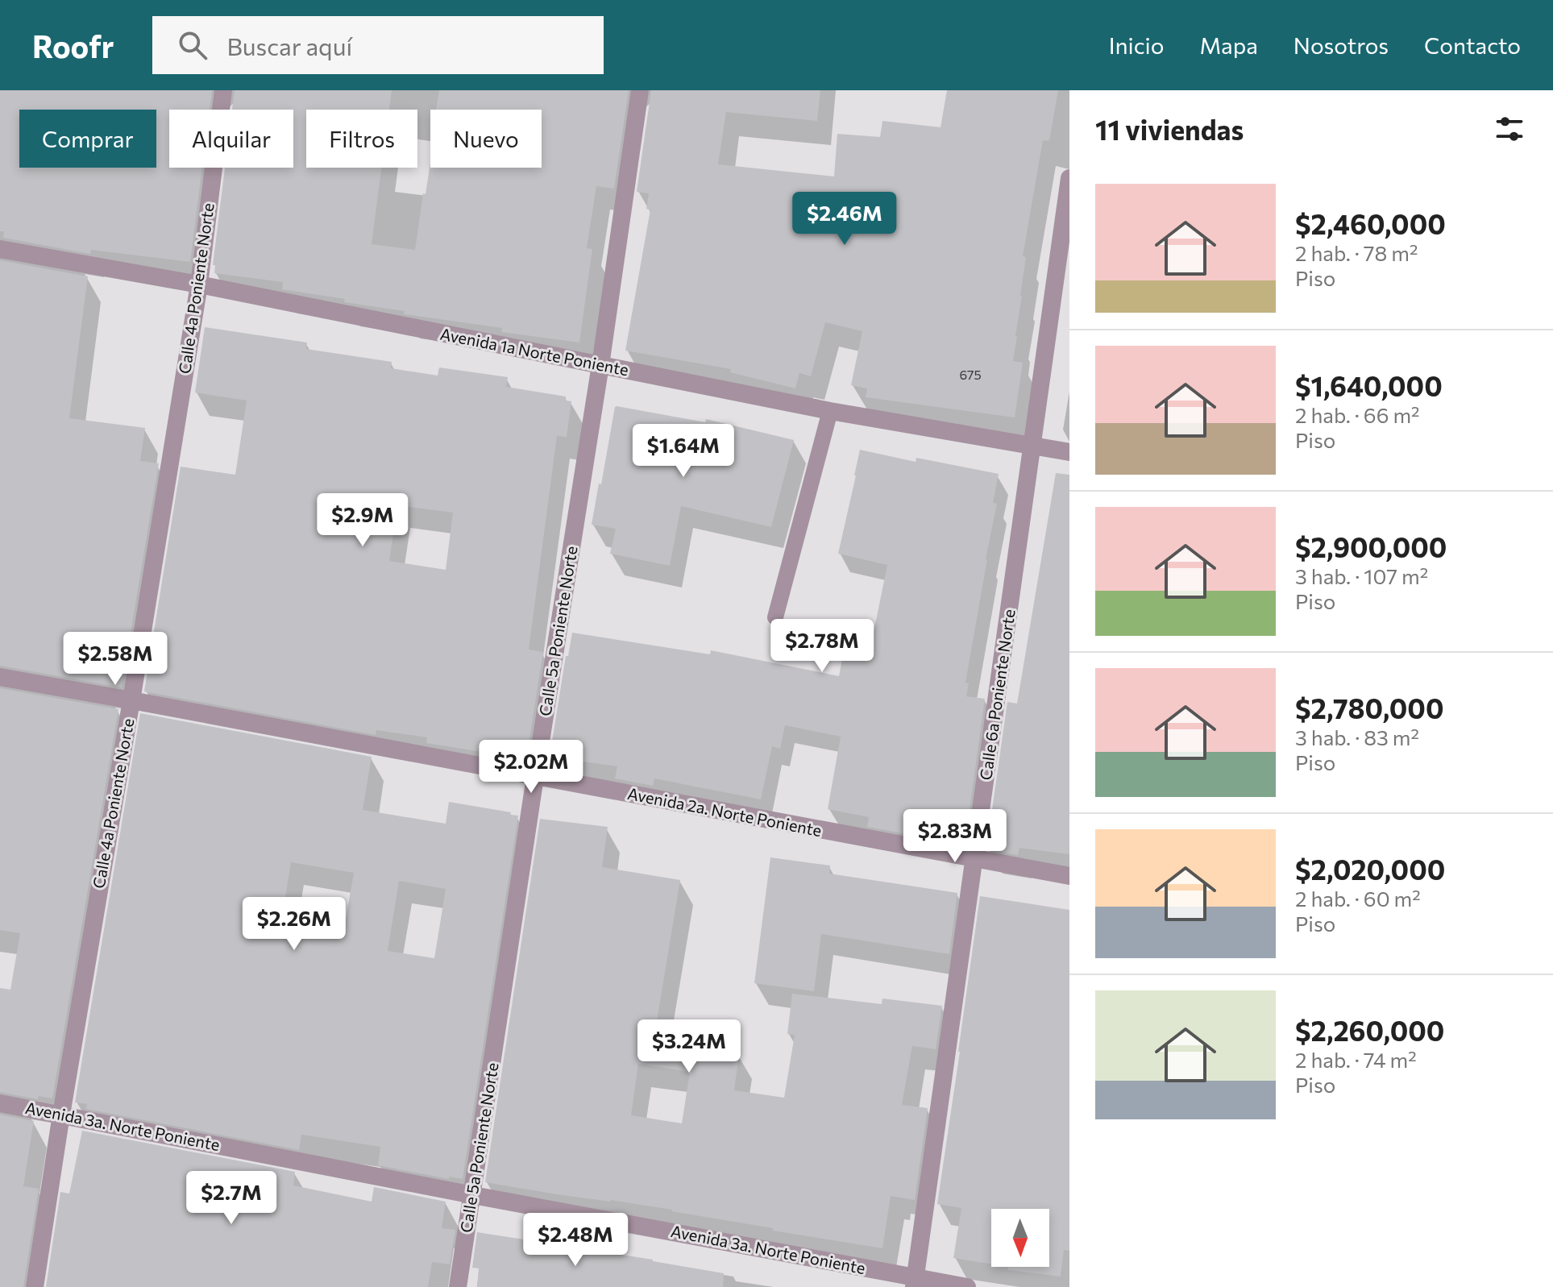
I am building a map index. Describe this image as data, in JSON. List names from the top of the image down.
{
  "streets": {
    "street": [
      "Calle 4a Poniente Norte",
      "Avenida 1a Norte Poniente",
      "Calle 5a Poniente Norte",
      "Calle 6a Poniente Norte",
      "Avenida 2a. Norte Poniente",
      "Avenida 3a. Norte Poniente"
    ]
  },
  "crossings": [
    ["Calle 4a Poniente Norte", "Avenida 1a Norte Poniente"],
    ["Calle 4a Poniente Norte", "Avenida 2a. Norte Poniente"],
    ["Calle 4a Poniente Norte", "Avenida 3a. Norte Poniente"],
    ["Avenida 1a Norte Poniente", "Calle 5a Poniente Norte"],
    ["Avenida 1a Norte Poniente", "Calle 6a Poniente Norte"],
    ["Calle 5a Poniente Norte", "Avenida 2a. Norte Poniente"],
    ["Calle 5a Poniente Norte", "Avenida 3a. Norte Poniente"],
    ["Calle 6a Poniente Norte", "Avenida 2a. Norte Poniente"],
    ["Calle 6a Poniente Norte", "Avenida 3a. Norte Poniente"]
  ],
  "house_numbers": ["675"],
  "north": "bottom",
  "page": {
    "header": "Roofr",
    "search": "Buscar aquí",
    "nav": [
      "Inicio",
      "Mapa",
      "Nosotros",
      "Contacto"
    ],
    "heading": "11 viviendas",
    "chip": [
      "Comprar",
      "Alquilar",
      "Filtros",
      "Nuevo"
    ],
    "list": [
      {
        "name": "$2,460,000",
        "note": "2 hab. · 78 m² · Piso"
      },
      {
        "name": "$1,640,000",
        "note": "2 hab. · 66 m² · Piso"
      },
      {
        "name": "$2,900,000",
        "note": "3 hab. · 107 m² · Piso"
      },
      {
        "name": "$2,780,000",
        "note": "3 hab. · 83 m² · Piso"
      },
      {
        "name": "$2,020,000",
        "note": "2 hab. · 60 m² · Piso"
      },
      {
        "name": "$2,260,000",
        "note": "2 hab. · 74 m² · Piso"
      }
    ],
    "price": [
      "$2.46M",
      "$1.64M",
      "$2.9M",
      "$2.78M",
      "$2.58M",
      "$2.02M",
      "$2.83M",
      "$2.26M",
      "$3.24M",
      "$2.7M",
      "$2.48M"
    ]
  }
}
